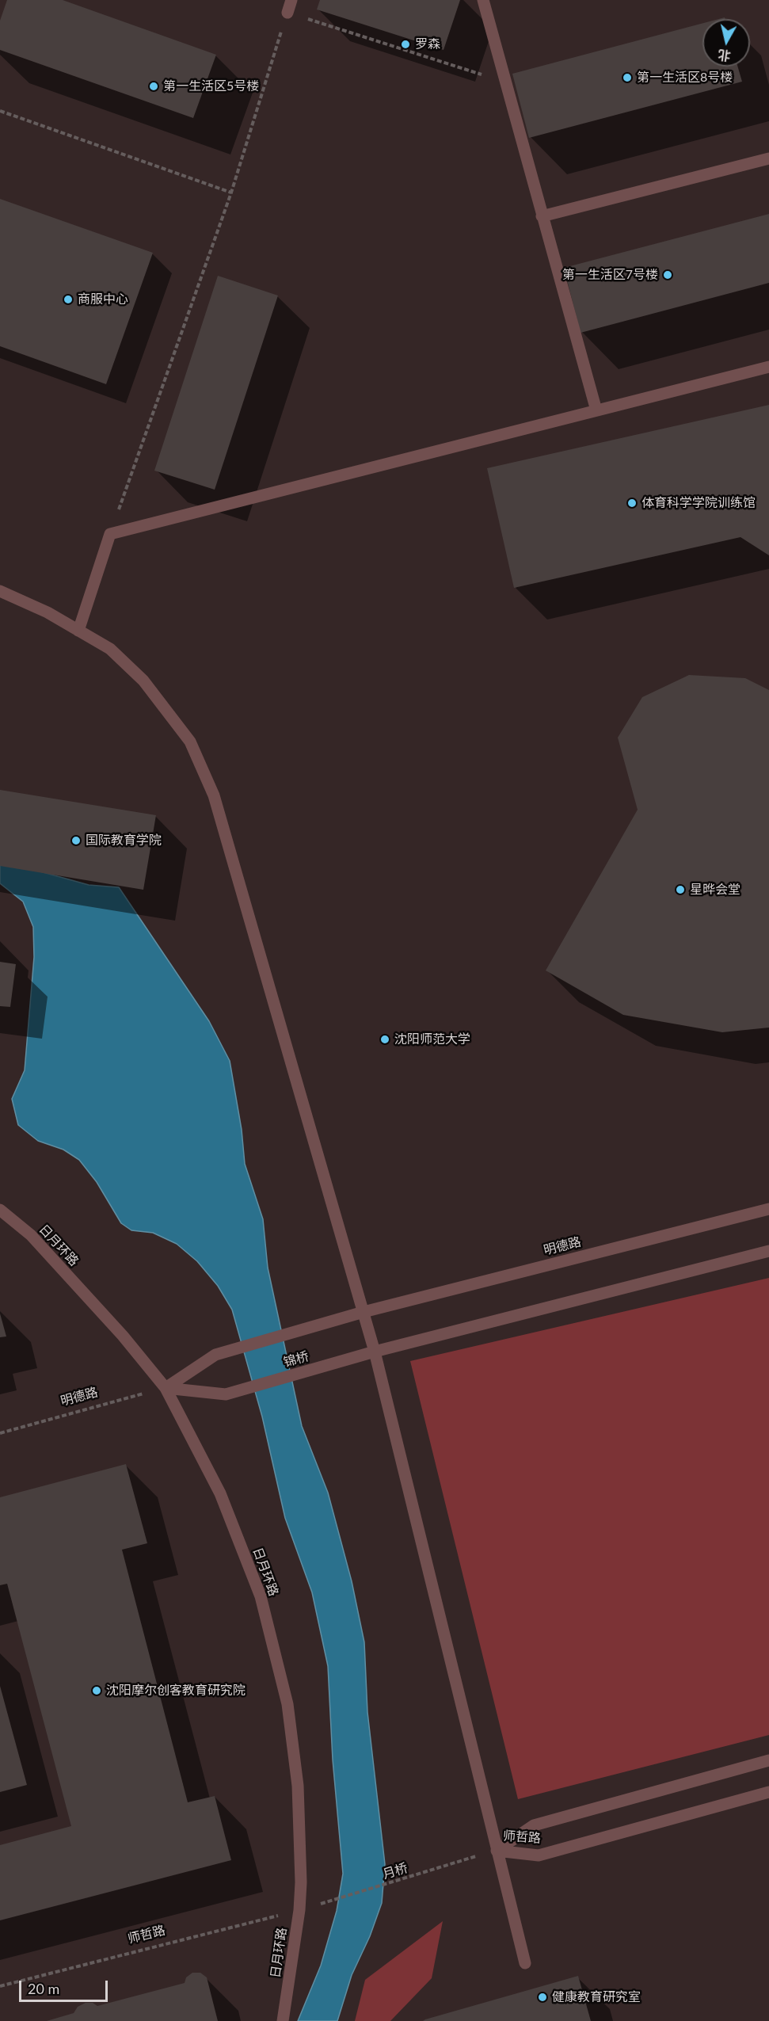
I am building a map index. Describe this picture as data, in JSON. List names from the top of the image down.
{
  "streets": {
    "street": [
      "日月环路",
      "明德路",
      "锦桥",
      "师哲路"
    ],
    "path": ["月桥"]
  },
  "crossings": [
    ["日月环路", "明德路"],
    ["日月环路", "锦桥"],
    ["日月环路", "师哲路"],
    ["日月环路", "月桥"],
    ["明德路", "锦桥"],
    ["师哲路", "月桥"]
  ],
  "places": [
    "罗森",
    "第一生活区8号楼",
    "第一生活区5号楼",
    "第一生活区7号楼",
    "商服中心",
    "体育科学学院训练馆",
    "国际教育学院",
    "星晔会堂",
    "沈阳师范大学",
    "沈阳摩尔创客教育研究院",
    "健康教育研究室"
  ],
  "scale_bar": "20 m",
  "north": "bottom"
}
